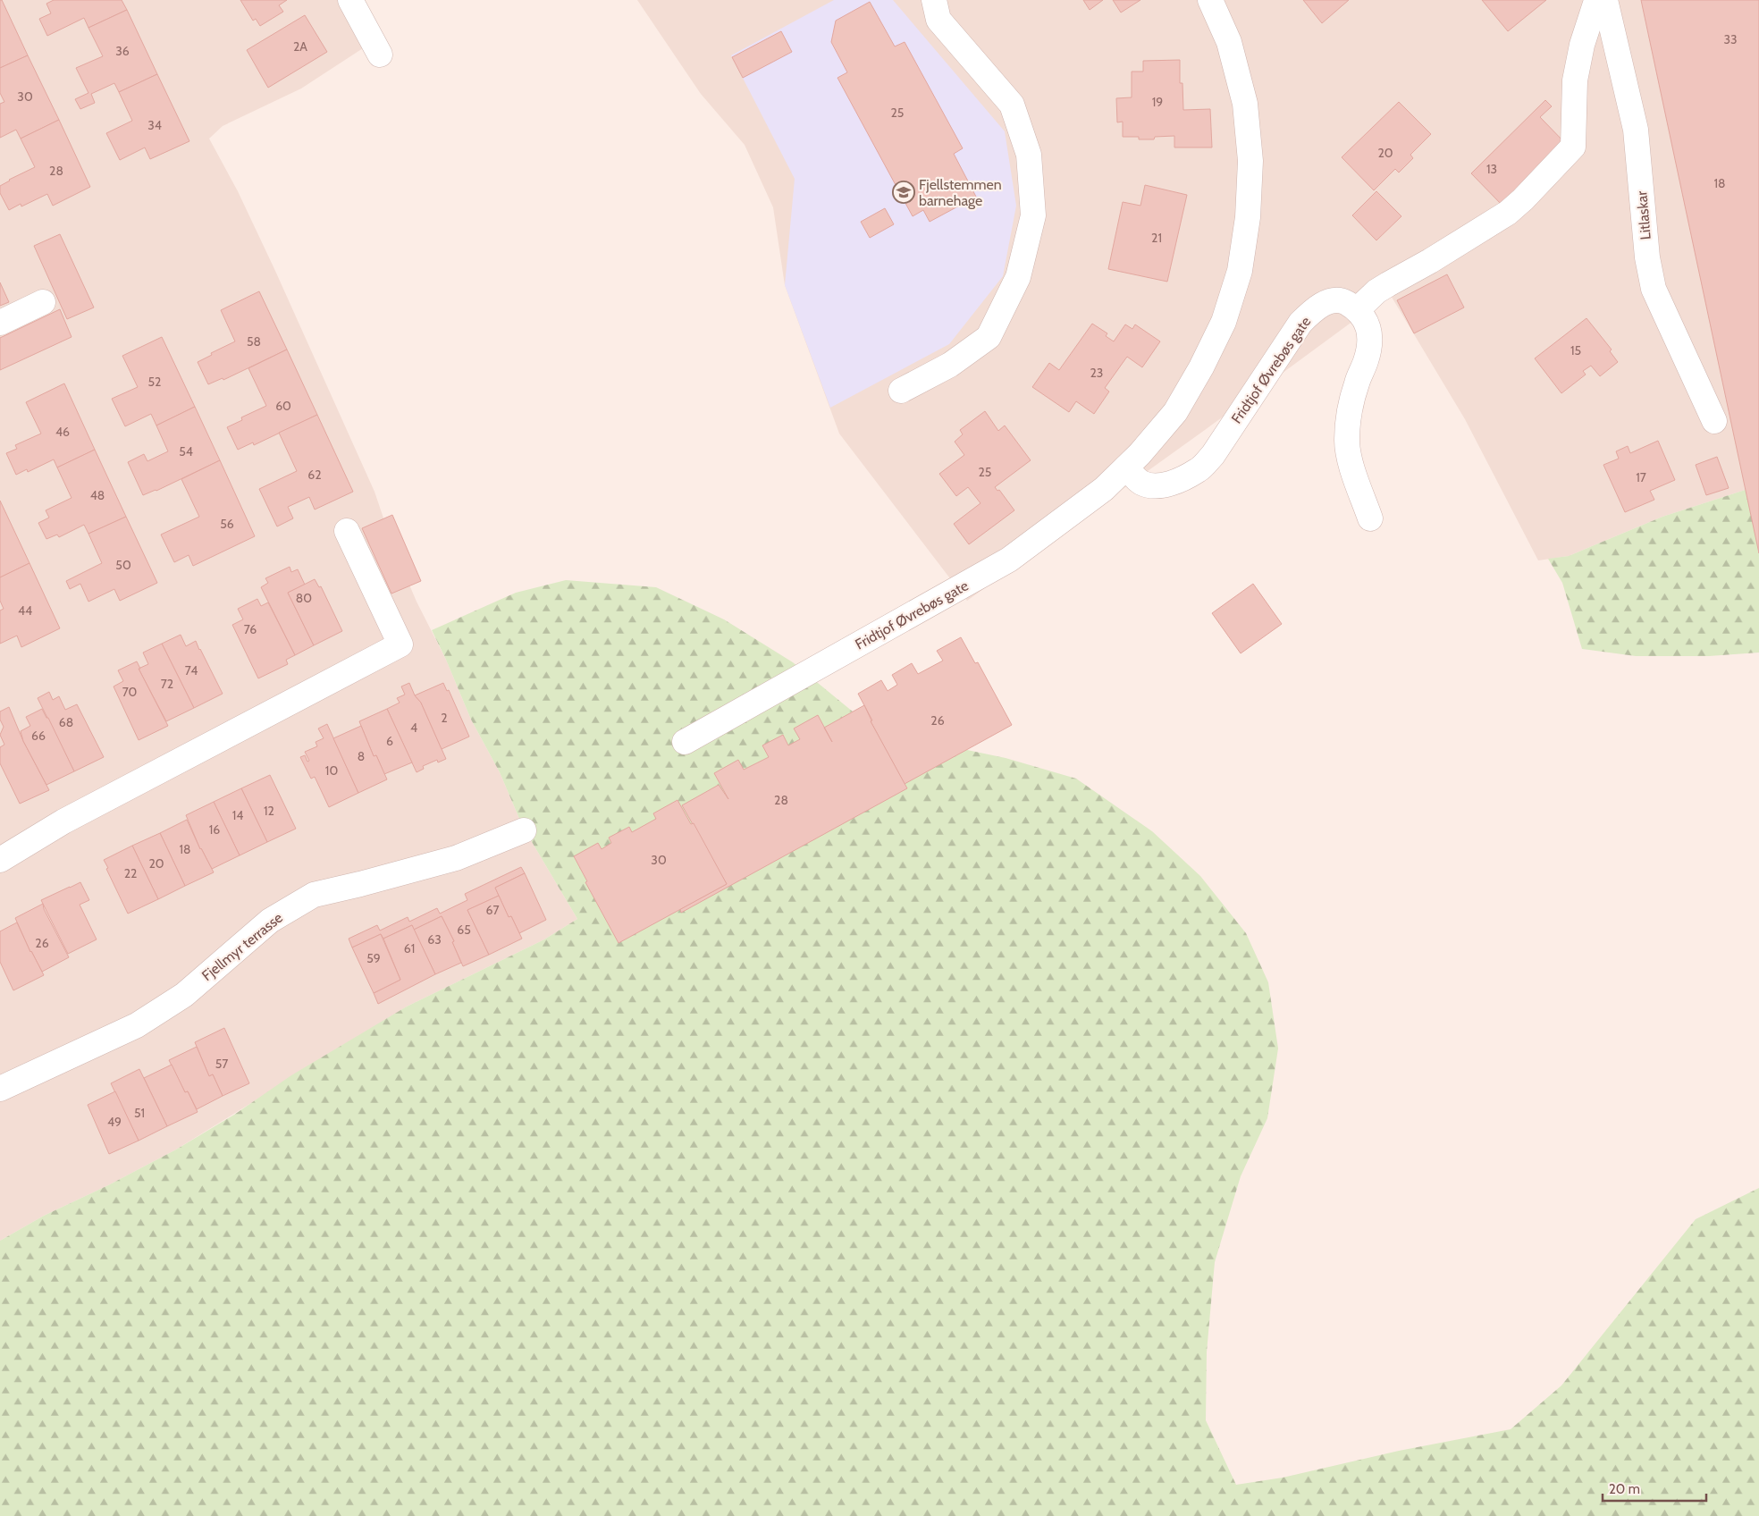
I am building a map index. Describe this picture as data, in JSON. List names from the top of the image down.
{
  "streets": {
    "street": ["Litlaskar", "Fridtjof Øvrebøs gate", "Fjellmyr terrasse"]
  },
  "places": {
    "school or university": ["Fjellstemmen barnehage"]
  },
  "house_numbers": [
    "33",
    "2A",
    "36",
    "30",
    "19",
    "25",
    "34",
    "20",
    "13",
    "28",
    "18",
    "21",
    "58",
    "15",
    "23",
    "52",
    "60",
    "46",
    "54",
    "25",
    "62",
    "17",
    "48",
    "56",
    "50",
    "80",
    "44",
    "76",
    "74",
    "72",
    "70",
    "2",
    "26",
    "68",
    "4",
    "66",
    "6",
    "8",
    "10",
    "28",
    "12",
    "14",
    "16",
    "18",
    "30",
    "20",
    "22",
    "67",
    "65",
    "63",
    "26",
    "61",
    "59",
    "57",
    "51",
    "49"
  ],
  "scale_bar": "20 m"
}
